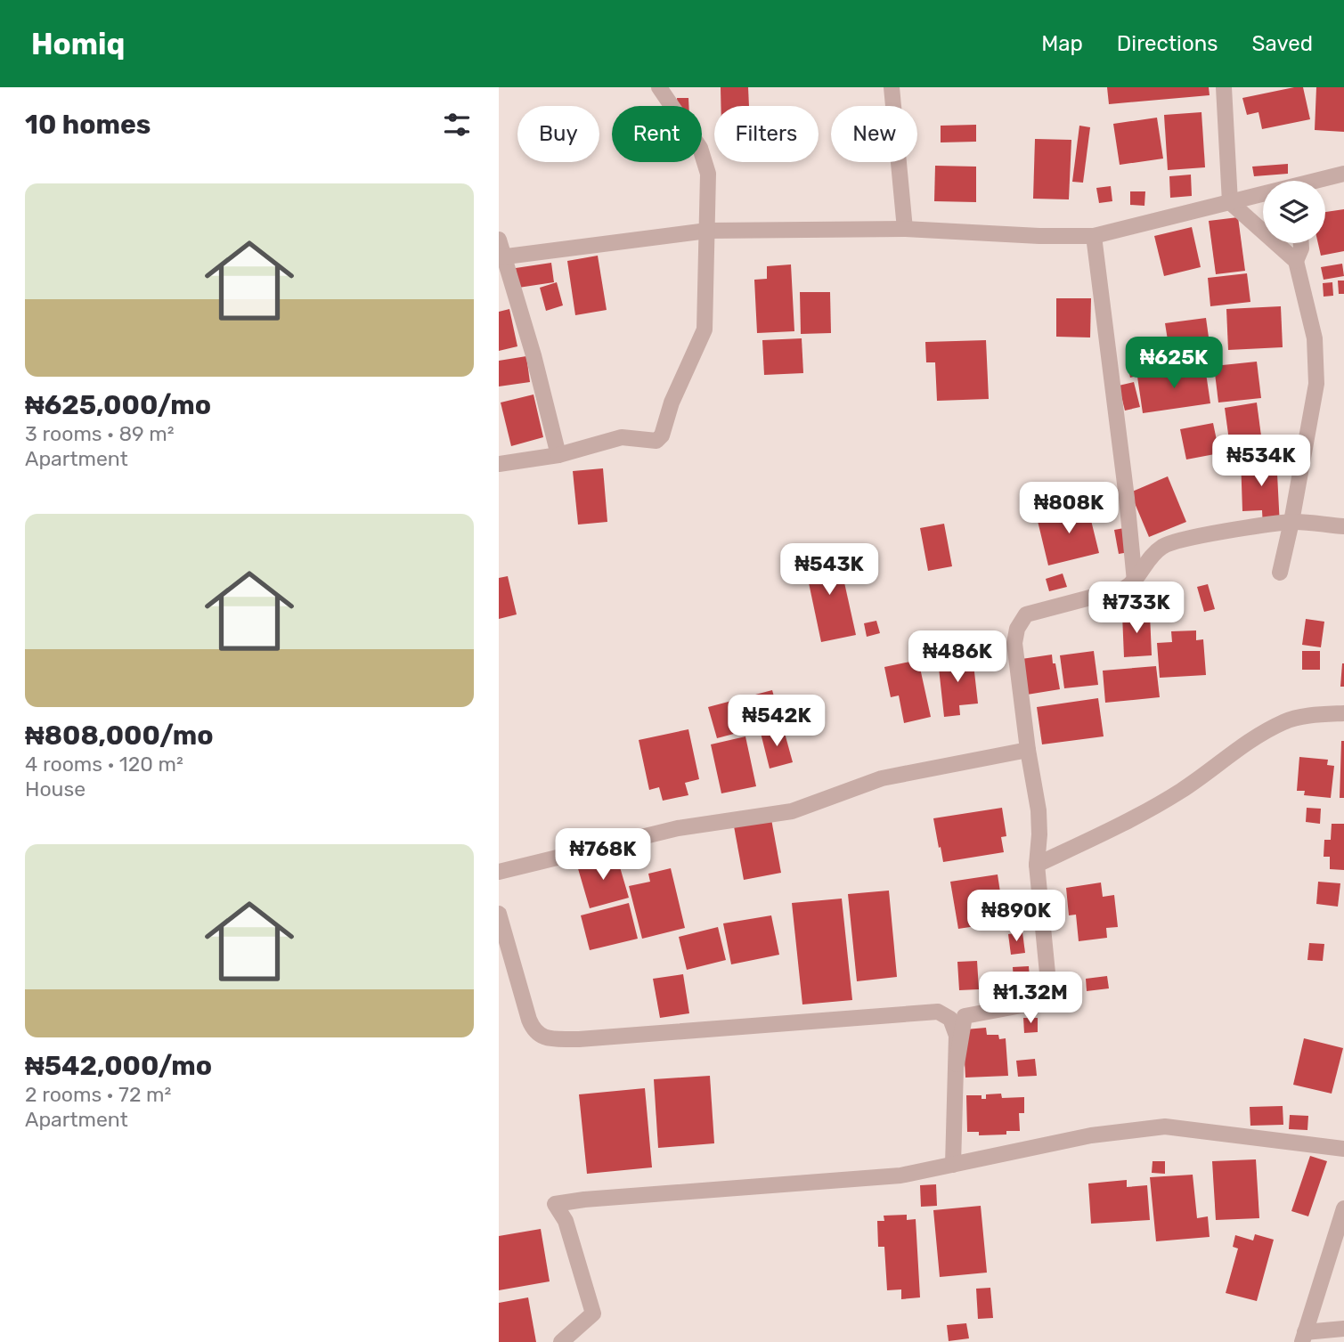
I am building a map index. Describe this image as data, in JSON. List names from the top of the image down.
{
  "page": {
    "header": "Homiq",
    "nav": ["Map", "Directions", "Saved"],
    "heading": "10 homes",
    "chip": [
      "Buy",
      "Rent",
      "Filters",
      "New"
    ],
    "list": [
      {
        "name": "₦625,000/mo",
        "note": "3 rooms · 89 m² · Apartment"
      },
      {
        "name": "₦808,000/mo",
        "note": "4 rooms · 120 m² · House"
      },
      {
        "name": "₦542,000/mo",
        "note": "2 rooms · 72 m² · Apartment"
      }
    ],
    "price": [
      "₦625K",
      "₦534K",
      "₦808K",
      "₦543K",
      "₦733K",
      "₦486K",
      "₦542K",
      "₦768K",
      "₦890K",
      "₦1.32M"
    ]
  }
}
